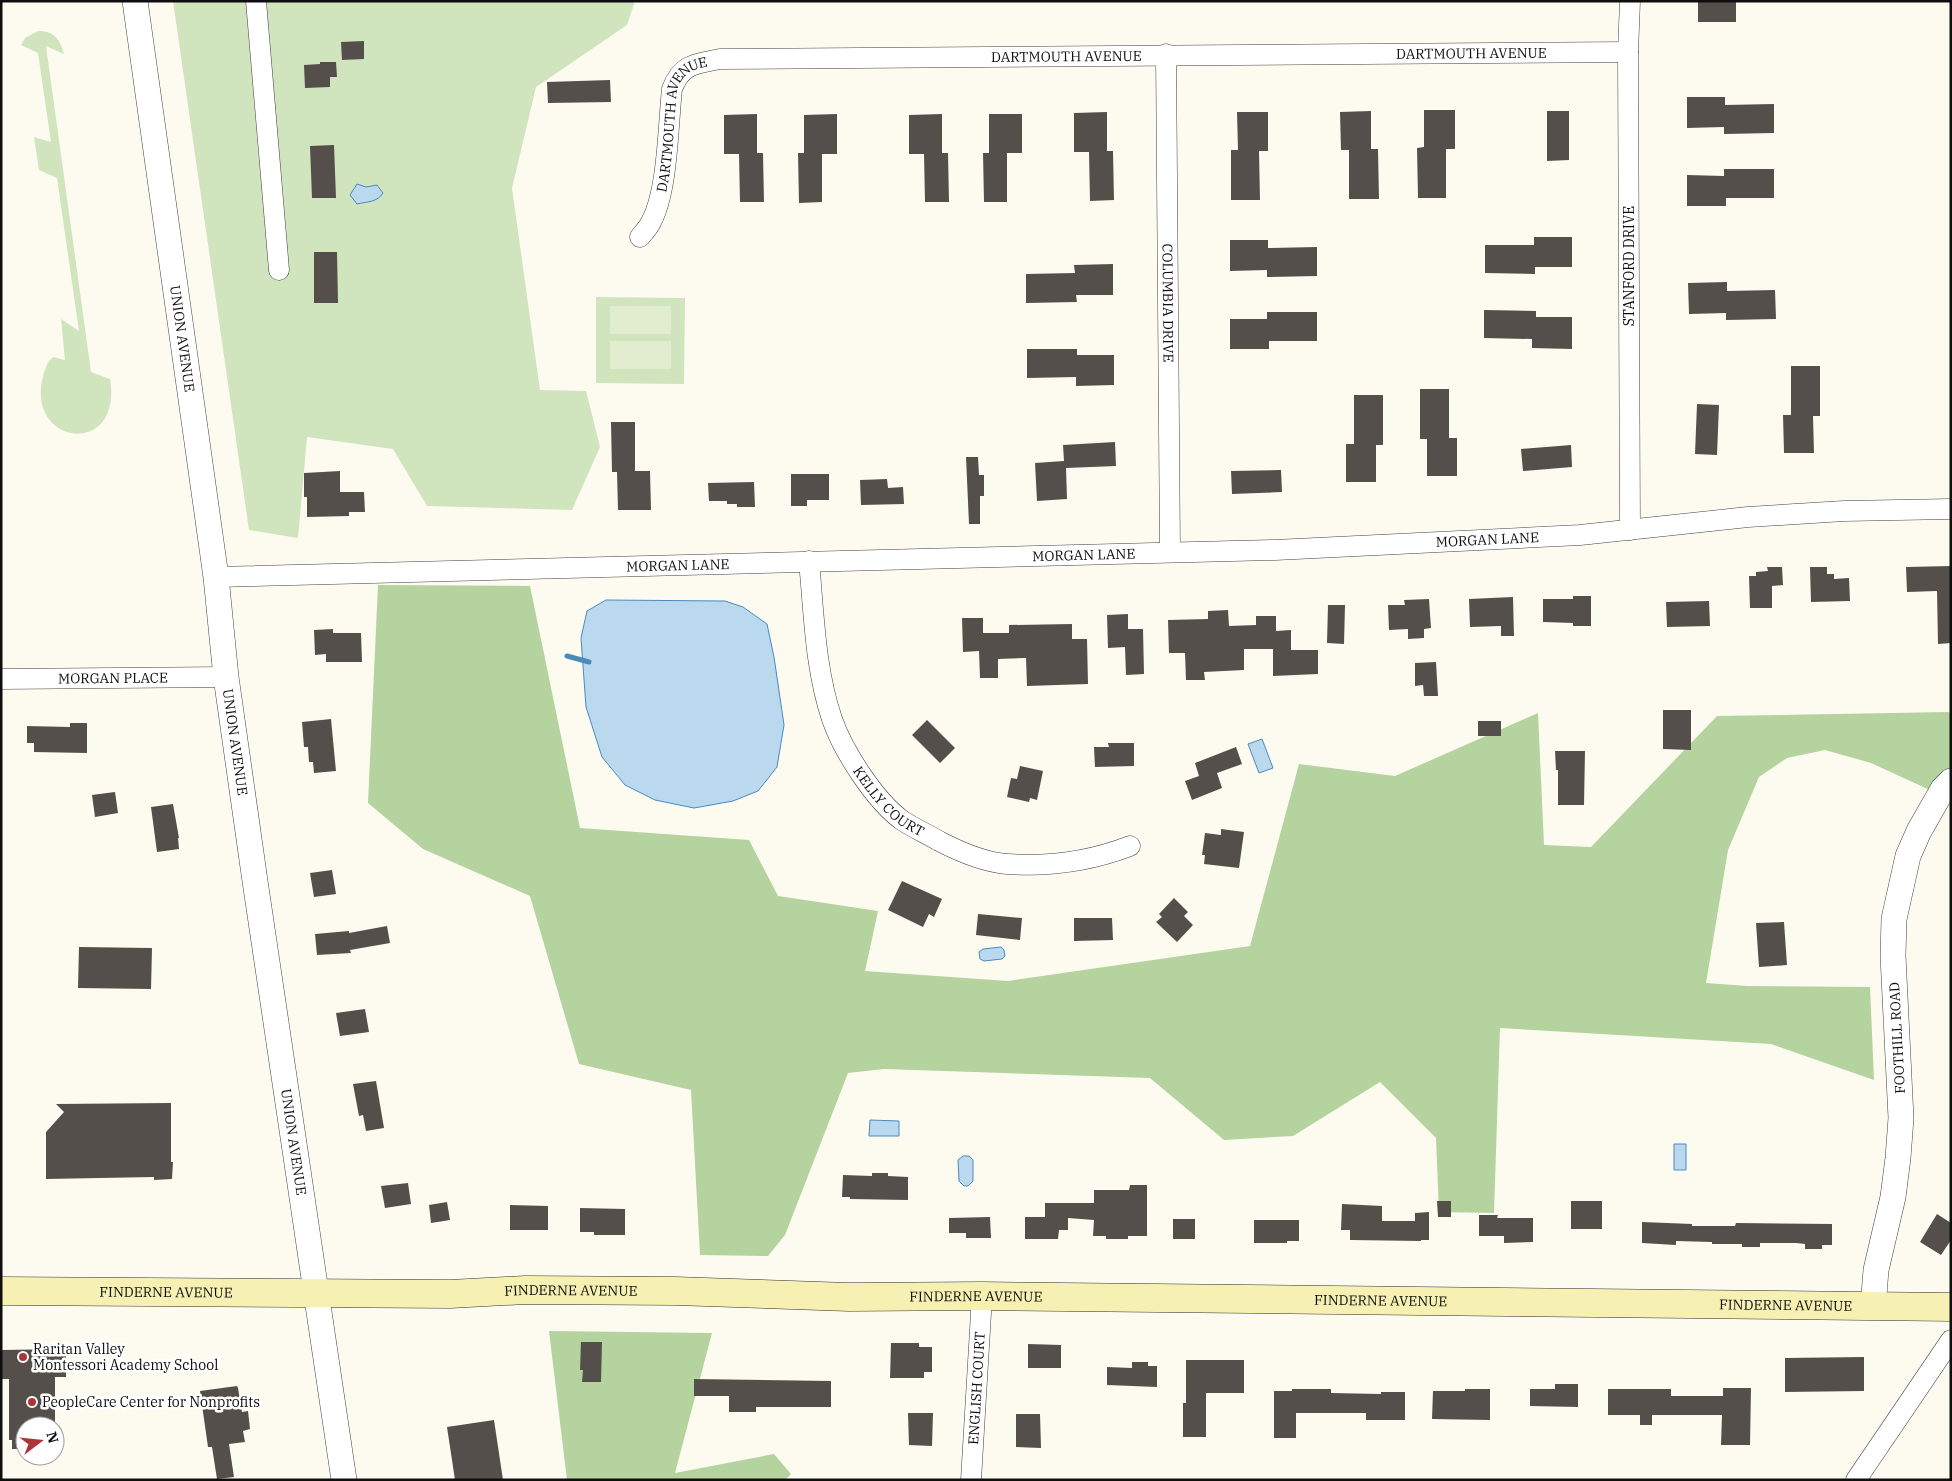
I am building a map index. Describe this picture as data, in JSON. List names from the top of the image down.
{
  "streets": {
    "main road": ["FINDERNE AVENUE"],
    "street": [
      "DARTMOUTH AVENUE",
      "STANFORD DRIVE",
      "COLUMBIA DRIVE",
      "UNION AVENUE",
      "MORGAN LANE",
      "MORGAN PLACE",
      "KELLY COURT",
      "FOOTHILL ROAD",
      "ENGLISH COURT"
    ]
  },
  "crossings": [
    ["DARTMOUTH AVENUE", "STANFORD DRIVE"],
    ["DARTMOUTH AVENUE", "COLUMBIA DRIVE"],
    ["STANFORD DRIVE", "MORGAN LANE"],
    ["COLUMBIA DRIVE", "MORGAN LANE"],
    ["UNION AVENUE", "MORGAN LANE"],
    ["UNION AVENUE", "MORGAN PLACE"],
    ["UNION AVENUE", "FINDERNE AVENUE"],
    ["MORGAN LANE", "KELLY COURT"],
    ["FOOTHILL ROAD", "FINDERNE AVENUE"],
    ["FINDERNE AVENUE", "ENGLISH COURT"]
  ],
  "places": ["Raritan Valley Montessori Academy School", "PeopleCare Center for Nonprofits"],
  "north": "right"
}
